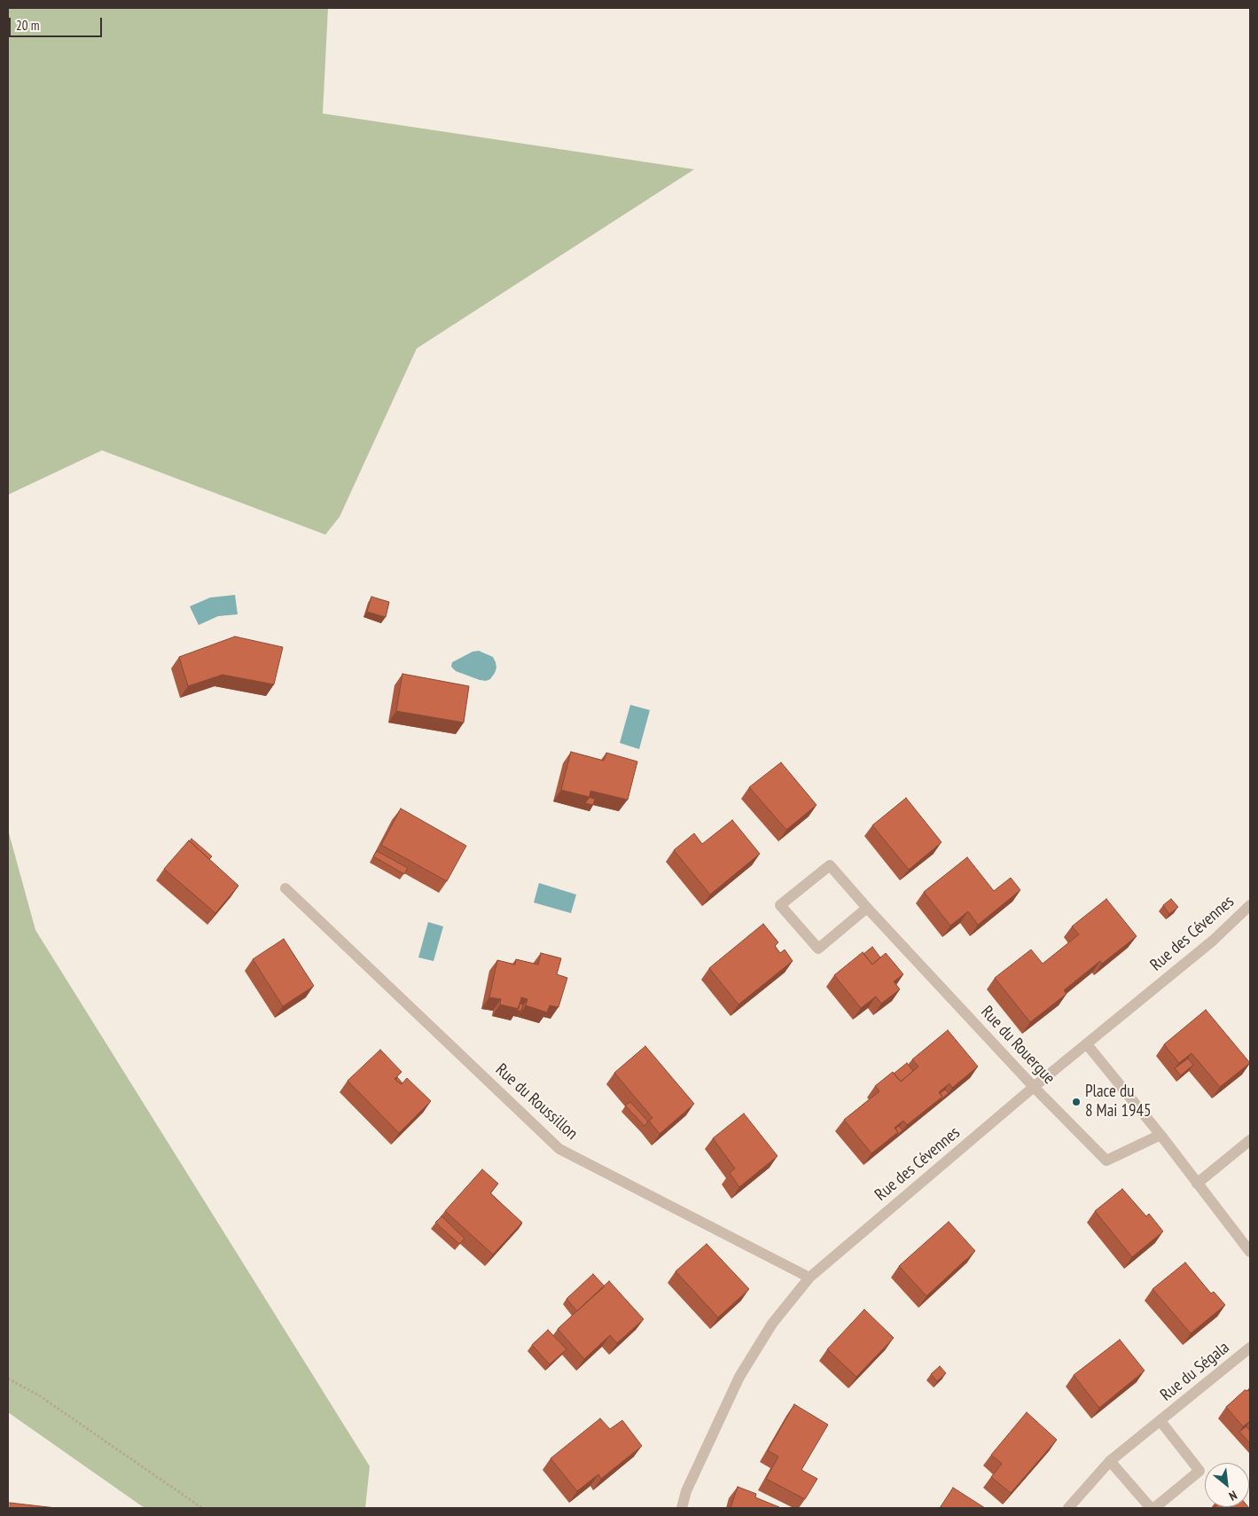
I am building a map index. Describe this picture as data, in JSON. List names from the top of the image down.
{
  "streets": {
    "street": [
      "Rue des Cévennes",
      "Rue du Rouergue",
      "Rue du Roussillon",
      "Rue du Ségala"
    ]
  },
  "crossings": [
    ["Rue des Cévennes", "Rue du Rouergue"],
    ["Rue des Cévennes", "Rue du Roussillon"]
  ],
  "places": ["Place du 8 Mai 1945"],
  "scale_bar": "20 m",
  "north": "bottom right"
}
